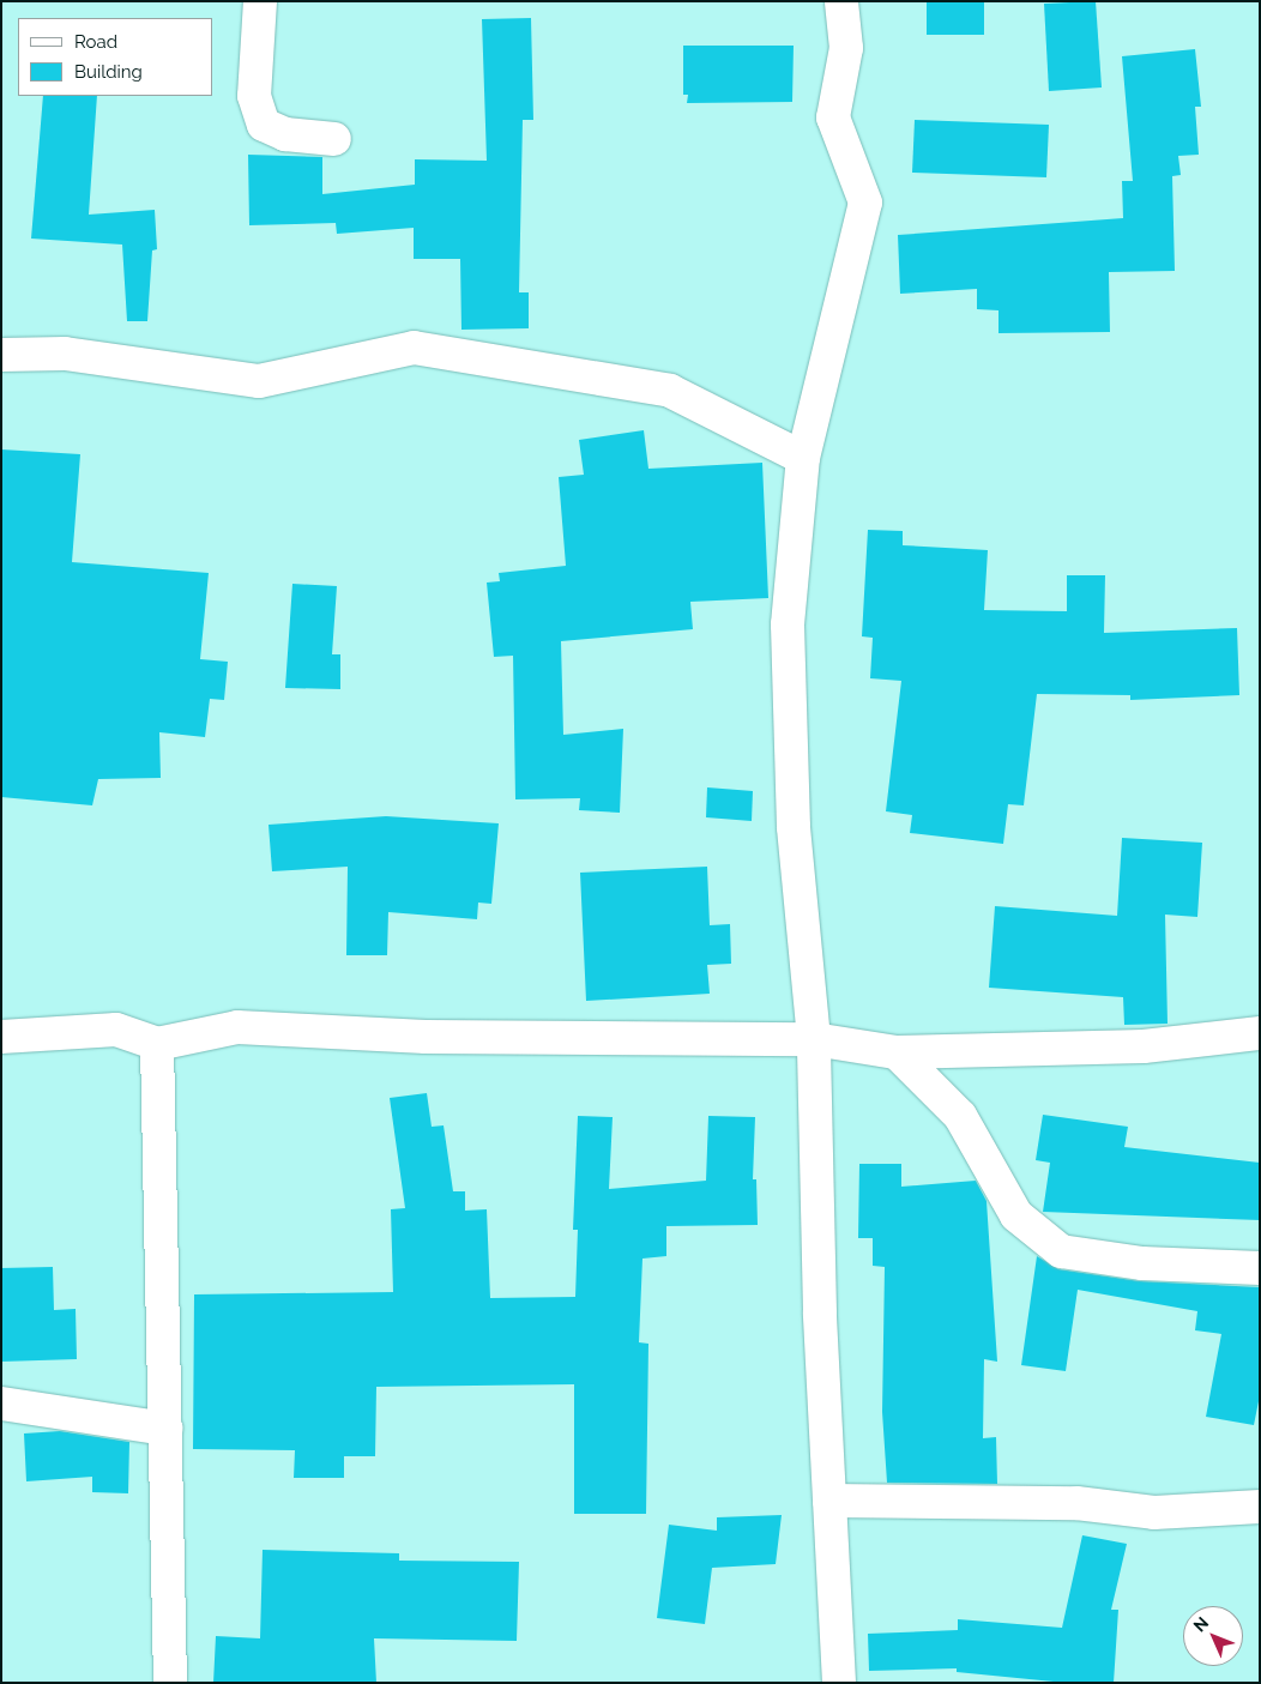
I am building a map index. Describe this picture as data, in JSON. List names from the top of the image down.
{
  "legend": ["Road", "Building"],
  "north": "top left"
}
